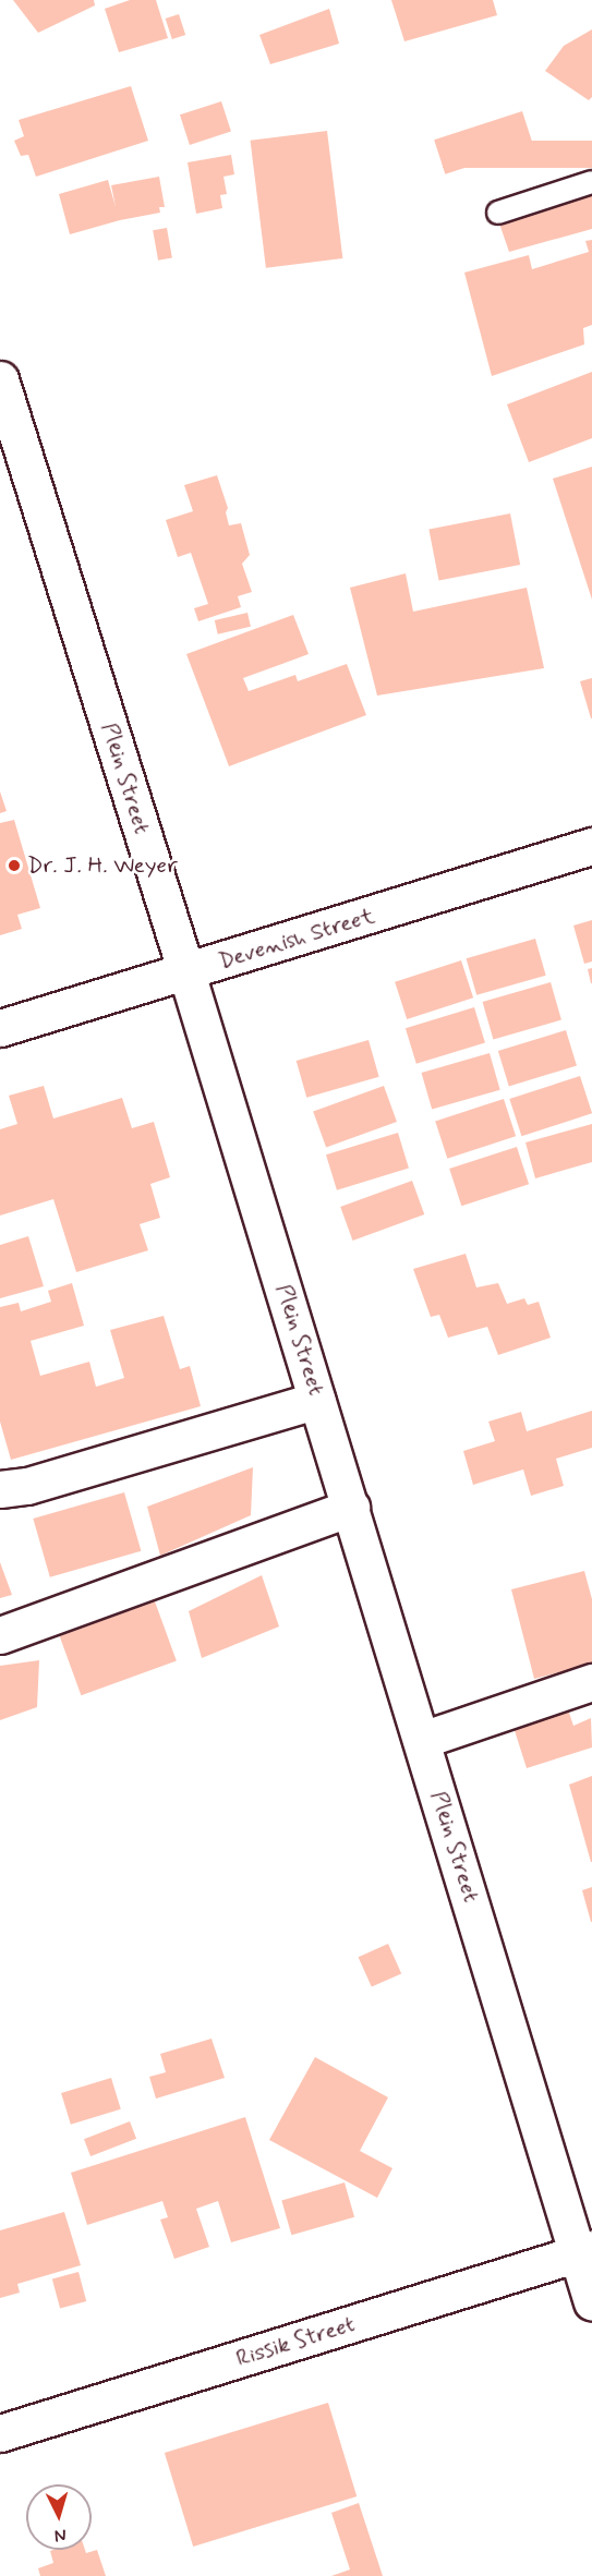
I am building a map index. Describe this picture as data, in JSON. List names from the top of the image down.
{
  "streets": {
    "street": ["Plein Street", "Devenish Street", "Rissik Street"]
  },
  "crossings": [
    ["Plein Street", "Devenish Street"],
    ["Plein Street", "Rissik Street"]
  ],
  "places": ["Dr. J. H. Weyer"],
  "north": "bottom"
}
